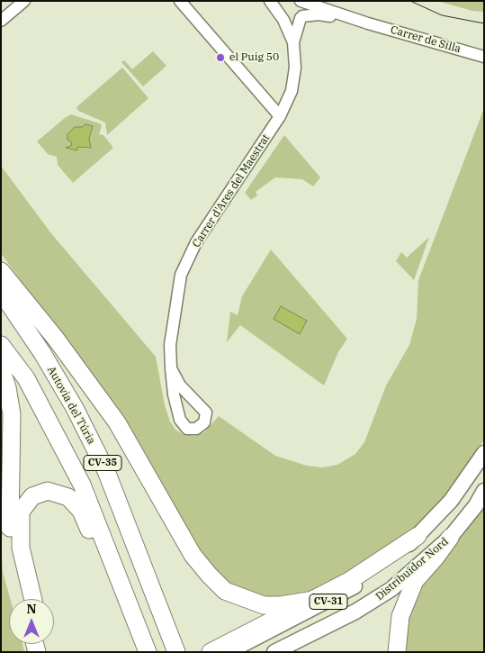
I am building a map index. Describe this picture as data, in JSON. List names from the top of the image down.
{
  "streets": {
    "highway": ["Autovia del Túria", "CV-35"],
    "main road": ["Distribuïdor Nord", "CV-31"],
    "street": ["Carrer de Silla", "Carrer d'Ares del Maestrat"]
  },
  "crossings": [
    ["Carrer de Silla", "Carrer d'Ares del Maestrat"]
  ],
  "places": ["el Puig 50"],
  "north": "top"
}
